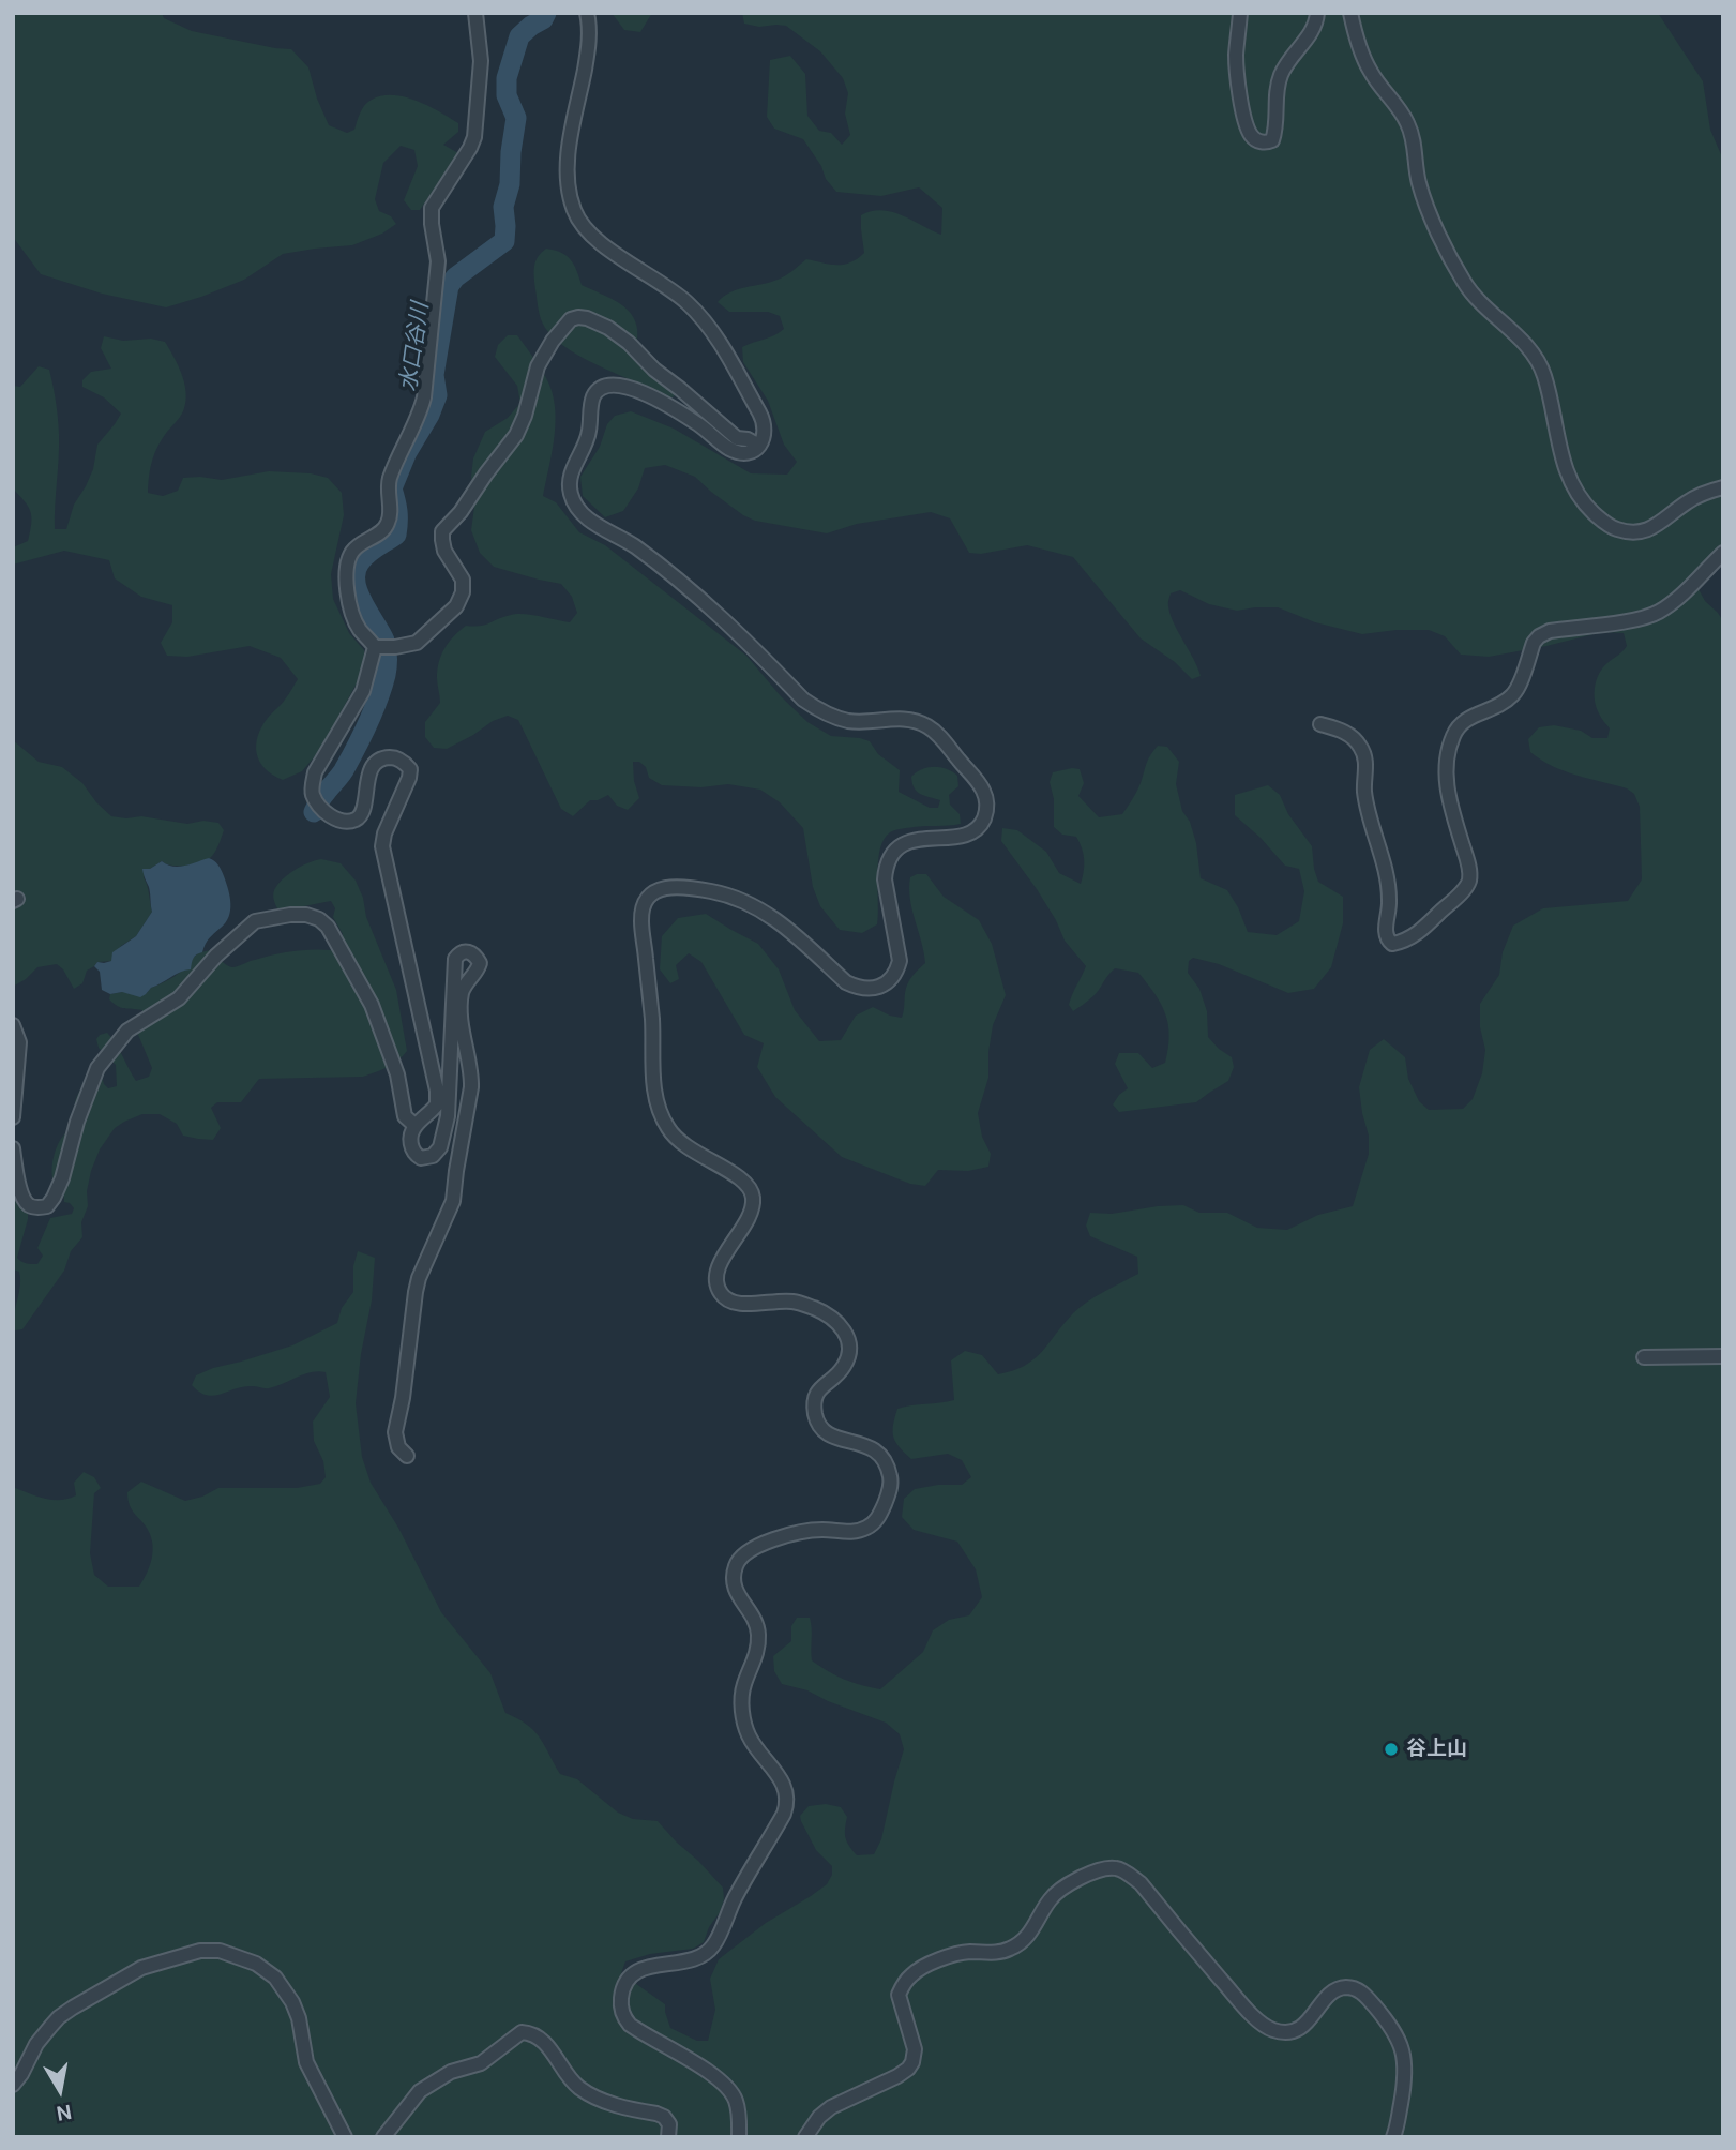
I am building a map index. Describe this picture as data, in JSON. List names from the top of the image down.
{
  "water": ["水口谷川"],
  "places": ["谷上山"],
  "north": "bottom"
}
